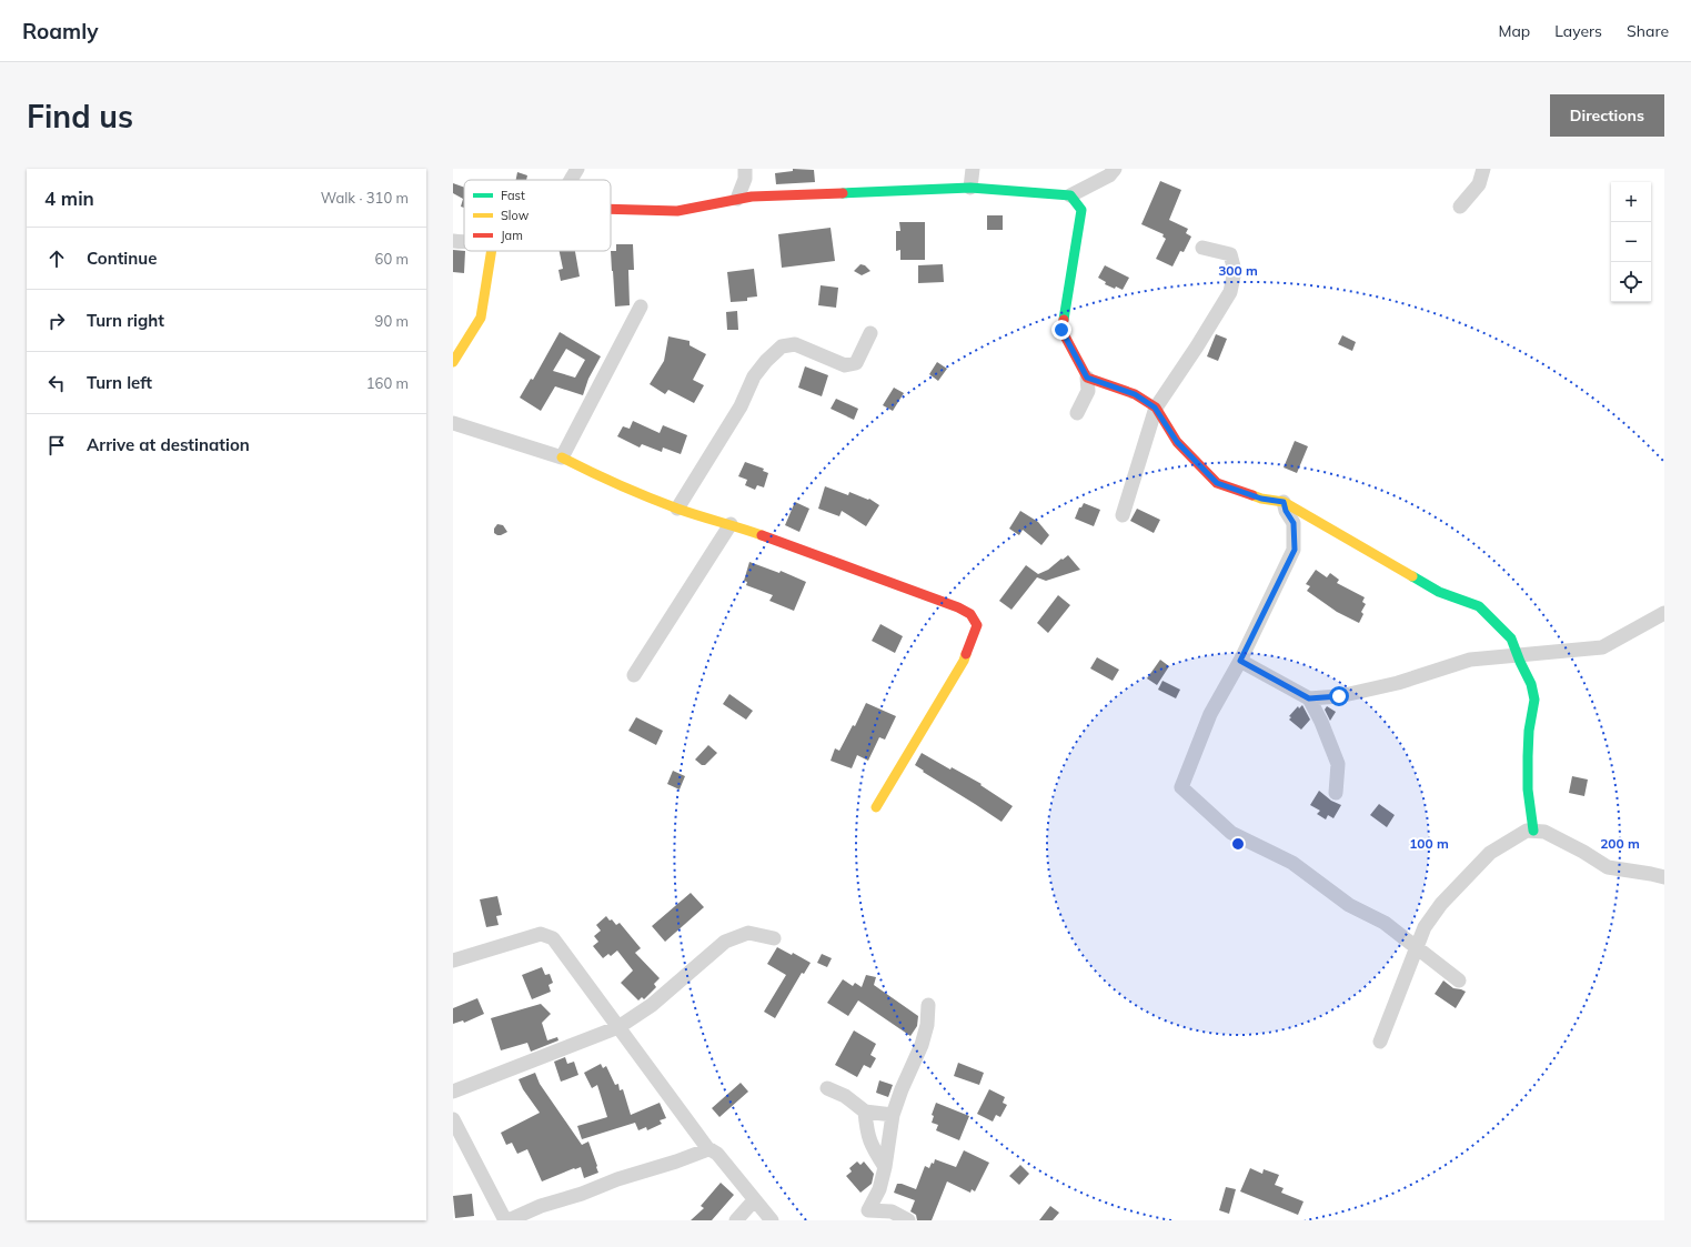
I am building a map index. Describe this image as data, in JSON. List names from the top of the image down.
{
  "legend": ["Fast", "Slow", "Jam"],
  "page": {
    "header": "Roamly",
    "nav": ["Map", "Layers", "Share"],
    "buttons": "Directions",
    "title": "Find us",
    "heading": ["4 min", "Walk · 310 m"],
    "map_buttons": ["+", "−"],
    "list": [
      ["Continue", "60 m"],
      ["Turn right", "90 m"],
      ["Turn left", "160 m"],
      "Arrive at destination"
    ]
  },
  "rings": ["300 m", "100 m", "200 m"]
}
